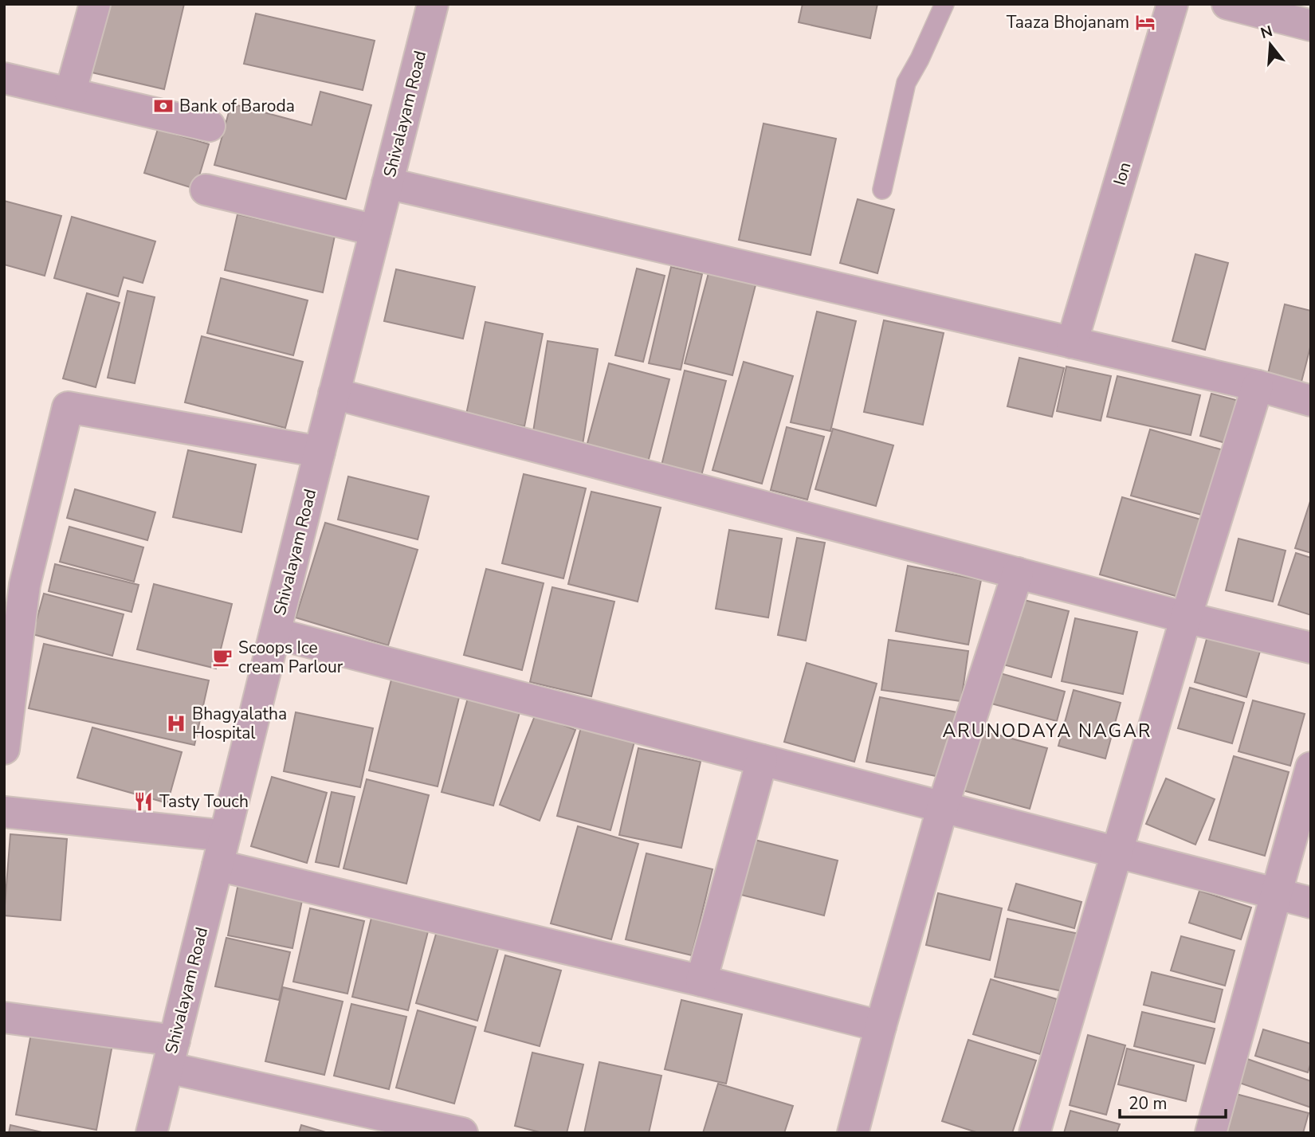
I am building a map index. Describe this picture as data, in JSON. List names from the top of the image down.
{
  "streets": {
    "street": ["Shivalayam Road", "Ion"]
  },
  "districts": ["ARUNODAYA NAGAR"],
  "places": {
    "hotel": ["Taaza Bhojanam"],
    "bank": ["Bank of Baroda"],
    "cafe": ["Scoops Ice cream Parlour"],
    "hospital": ["Bhagyalatha Hospital"],
    "restaurant": ["Tasty Touch"]
  },
  "scale_bar": "20 m",
  "north": "top"
}
